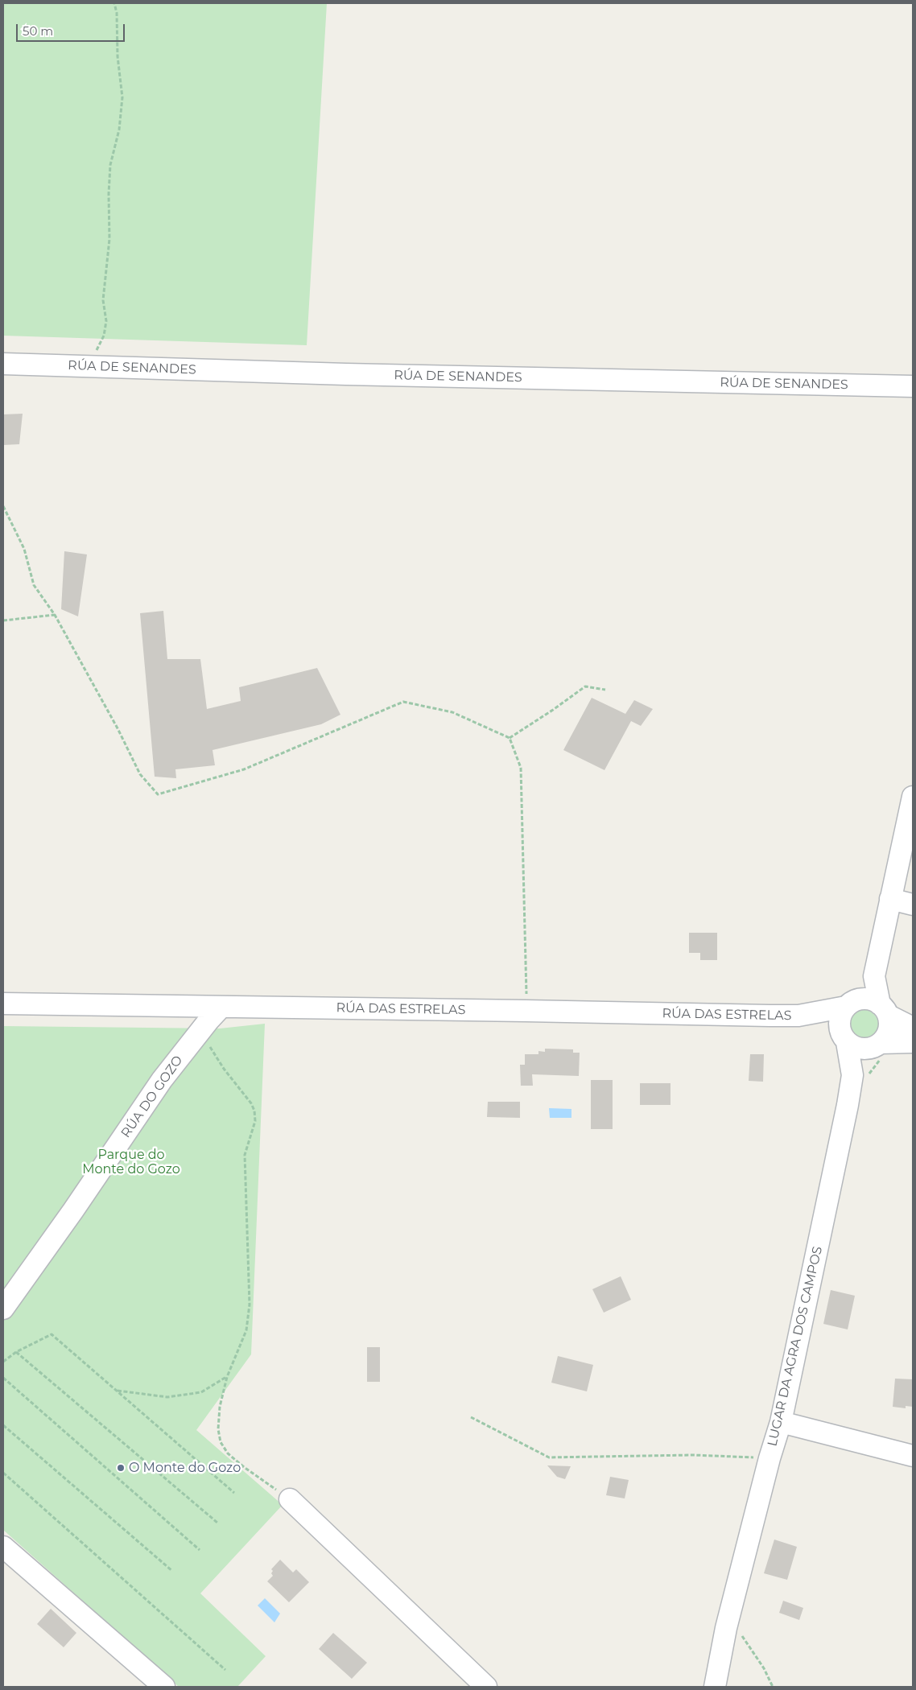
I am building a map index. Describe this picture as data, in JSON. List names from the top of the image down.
{
  "streets": {
    "street": [
      "RÚA DE SENANDES",
      "RÚA DAS ESTRELAS",
      "RÚA DO GOZO",
      "LUGAR DA AGRA DOS CAMPOS"
    ]
  },
  "crossings": [
    ["RÚA DAS ESTRELAS", "RÚA DO GOZO"],
    ["RÚA DAS ESTRELAS", "LUGAR DA AGRA DOS CAMPOS"]
  ],
  "parks": ["Parque do Monte do Gozo"],
  "places": ["O Monte do Gozo"],
  "scale_bar": "50 m"
}
